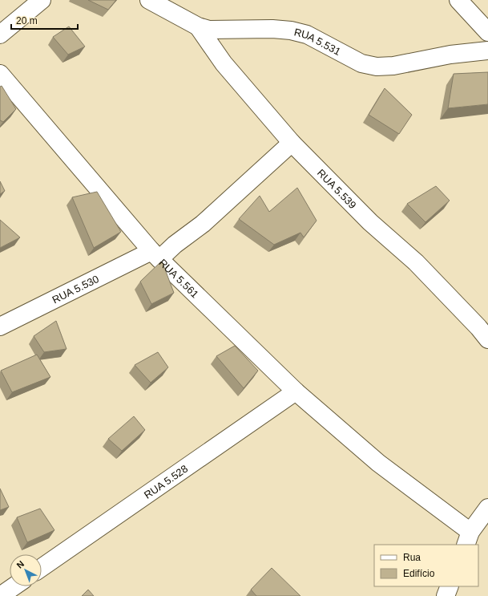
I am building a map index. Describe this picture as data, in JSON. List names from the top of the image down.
{
  "streets": {
    "street": [
      "RUA 5.531",
      "RUA 5.539",
      "RUA 5.561",
      "RUA 5.530",
      "RUA 5.528"
    ]
  },
  "crossings": [
    ["RUA 5.531", "RUA 5.539"],
    ["RUA 5.539", "RUA 5.530"],
    ["RUA 5.561", "RUA 5.530"],
    ["RUA 5.561", "RUA 5.528"]
  ],
  "legend": ["Rua", "Edifício"],
  "scale_bar": "20 m",
  "north": "top left"
}
